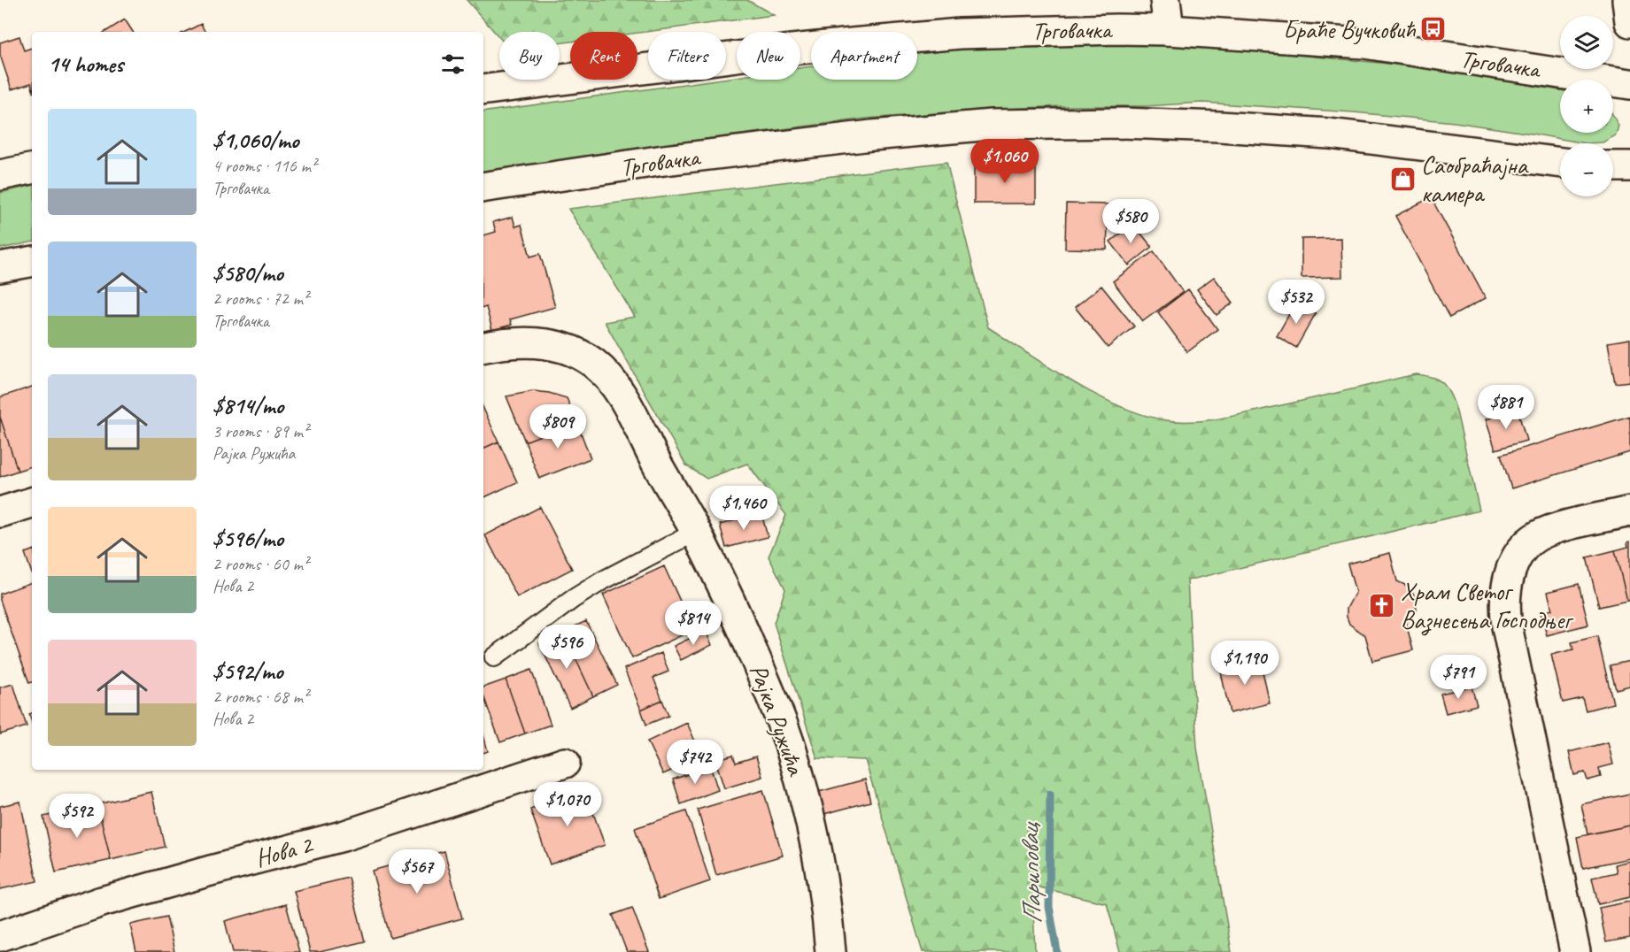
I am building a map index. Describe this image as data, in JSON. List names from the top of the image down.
{
  "streets": {
    "main road": ["Трговачка", "Рајка Ружића", "Нова 2"]
  },
  "water": ["Париповац"],
  "places": {
    "bus stop": ["Браће Вучковић"],
    "shop": ["Саобраћајна камера"],
    "church": ["Храм Светог Вазнесења Господњег"]
  },
  "page": {
    "map_buttons": ["+", "−"],
    "chip": [
      "Buy",
      "Rent",
      "Filters",
      "New",
      "Apartment"
    ],
    "heading": "14 homes",
    "list": [
      {
        "name": "$1,060/mo",
        "note": "4 rooms · 116 m² · Трговачка"
      },
      {
        "name": "$580/mo",
        "note": "2 rooms · 72 m² · Трговачка"
      },
      {
        "name": "$814/mo",
        "note": "3 rooms · 89 m² · Рајка Ружића"
      },
      {
        "name": "$596/mo",
        "note": "2 rooms · 60 m² · Нова 2"
      },
      {
        "name": "$592/mo",
        "note": "2 rooms · 68 m² · Нова 2"
      }
    ],
    "price": [
      "$1,060",
      "$580",
      "$532",
      "$881",
      "$809",
      "$1,460",
      "$814",
      "$596",
      "$1,190",
      "$791",
      "$742",
      "$1,070",
      "$592",
      "$567"
    ]
  }
}
